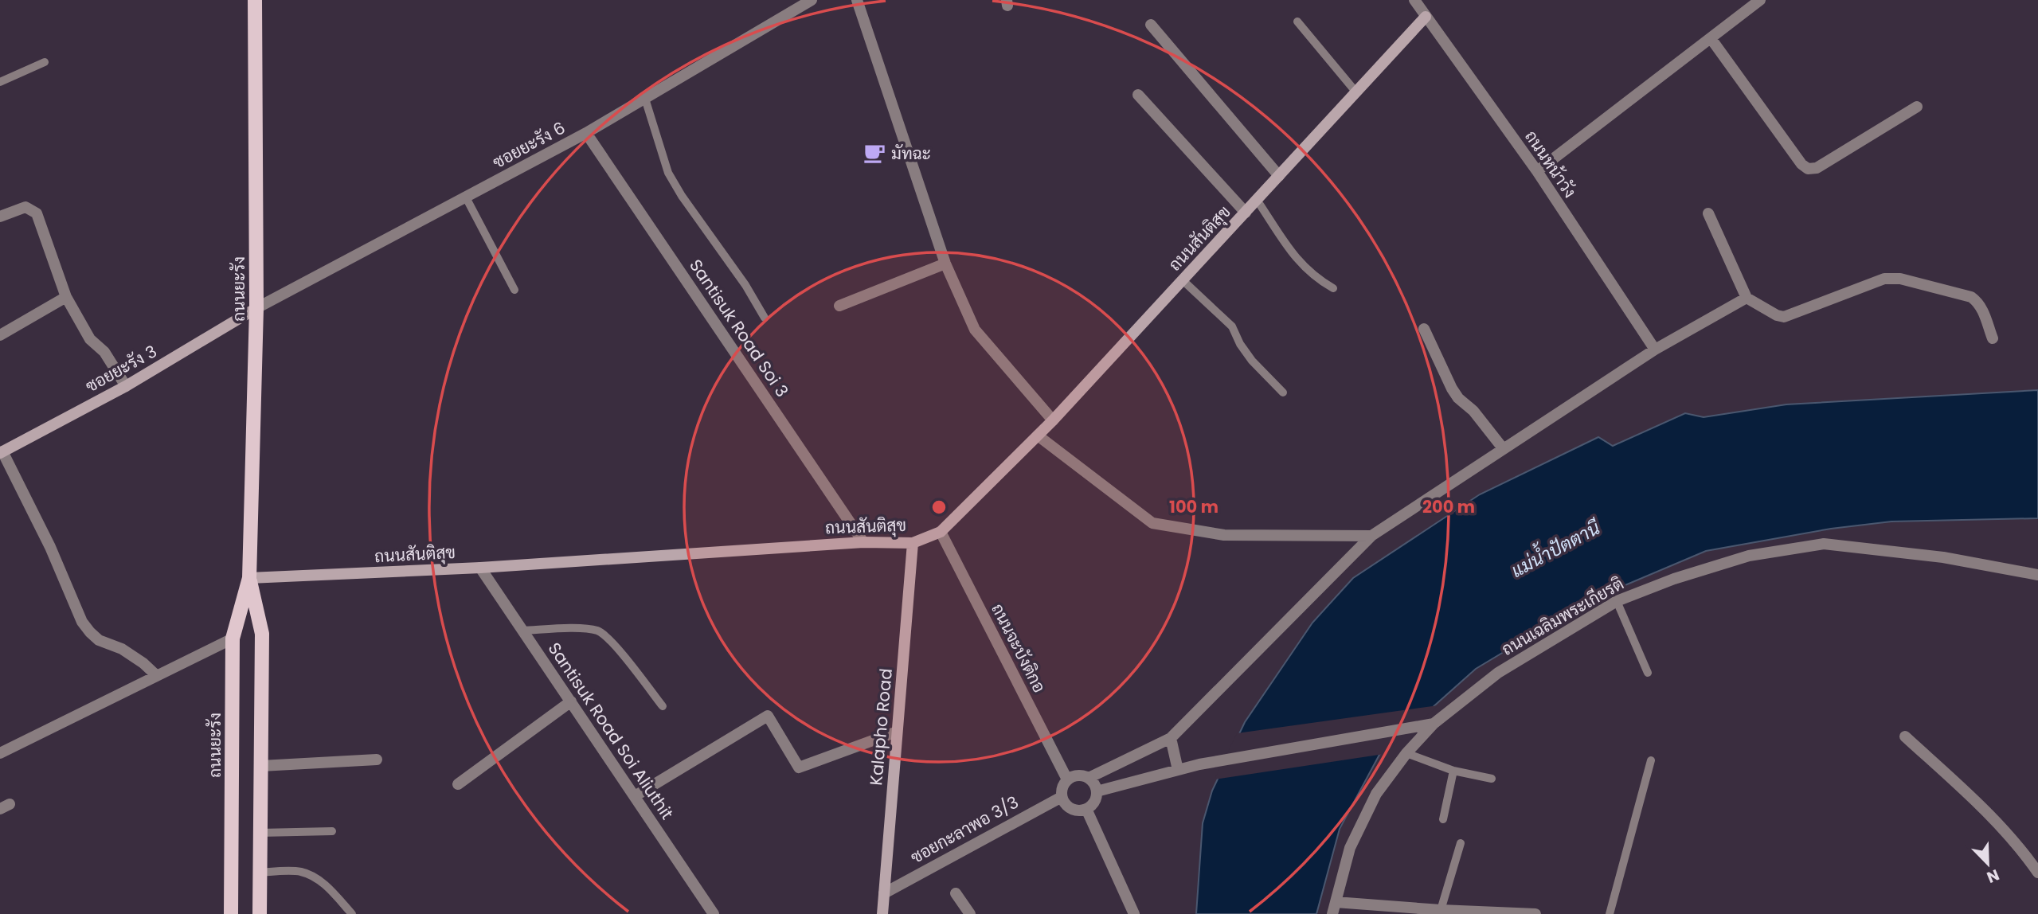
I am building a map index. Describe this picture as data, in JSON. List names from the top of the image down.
{
  "streets": {
    "main road": ["ถนนยะรัง"],
    "street": [
      "ซอยยะรัง 6",
      "ถนนหน้าวัง",
      "ถนนสันติสุข",
      "Santisuk Road Soi 3",
      "ซอยยะรัง 3",
      "ถนนเฉลิมพระเกียรติ",
      "ถนนจะบังติกอ",
      "Kalapho Road",
      "Santisuk Road Soi Aliuthit",
      "ซอยกะลาพอ 3/3"
    ]
  },
  "crossings": [
    ["ซอยยะรัง 6", "ถนนยะรัง"],
    ["ซอยยะรัง 6", "Santisuk Road Soi 3"],
    ["ซอยยะรัง 6", "ซอยยะรัง 3"],
    ["ถนนหน้าวัง", "ถนนสันติสุข"],
    ["ถนนสันติสุข", "ถนนยะรัง"],
    ["ถนนสันติสุข", "Santisuk Road Soi 3"],
    ["ถนนสันติสุข", "ถนนจะบังติกอ"],
    ["ถนนสันติสุข", "Kalapho Road"],
    ["ถนนสันติสุข", "Santisuk Road Soi Aliuthit"],
    ["ถนนยะรัง", "ซอยยะรัง 3"],
    ["ถนนจะบังติกอ", "ซอยกะลาพอ 3/3"],
    ["Kalapho Road", "ซอยกะลาพอ 3/3"]
  ],
  "water": ["แม่น้ำปัตตานี"],
  "places": {
    "cafe": ["มัทฉะ"]
  },
  "north": "bottom right",
  "rings": ["100 m", "200 m"]
}
